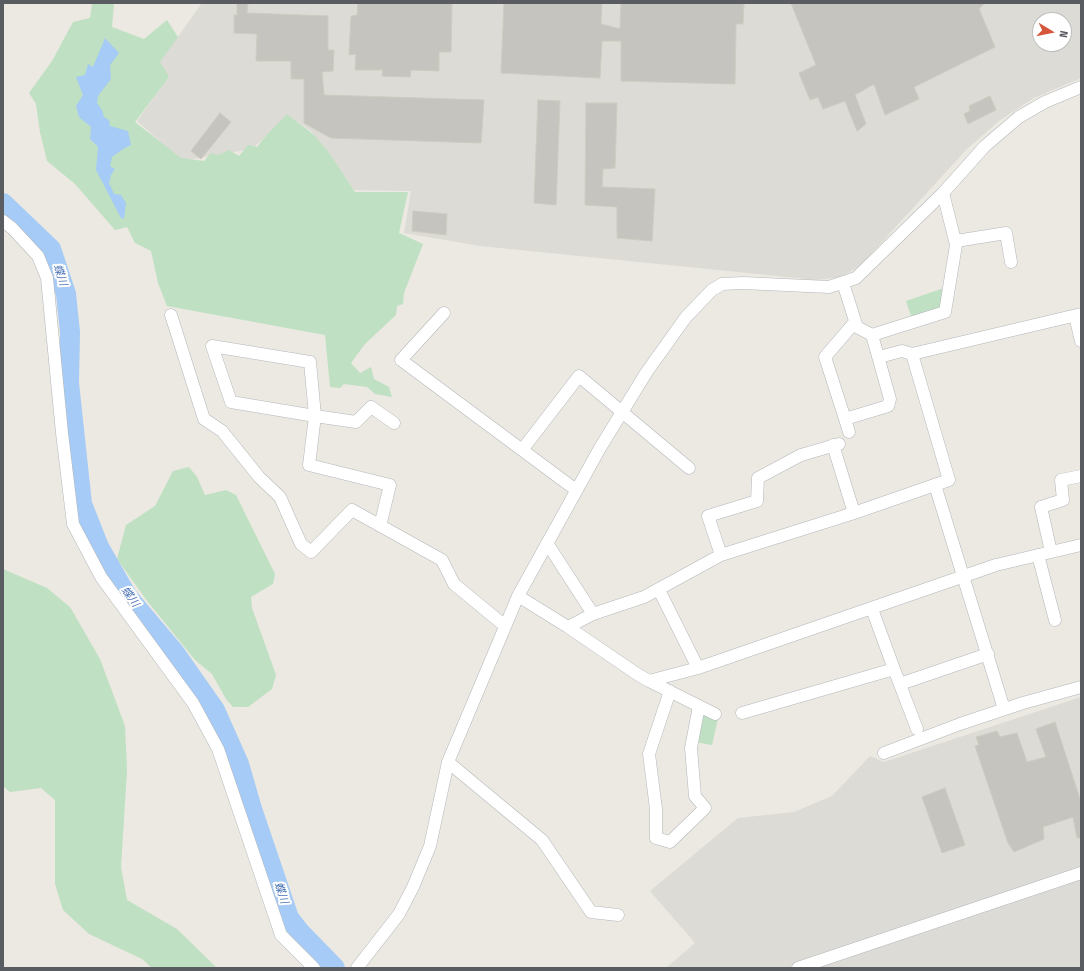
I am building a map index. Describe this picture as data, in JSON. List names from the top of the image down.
{
  "water": ["蝶川"],
  "north": "right"
}
